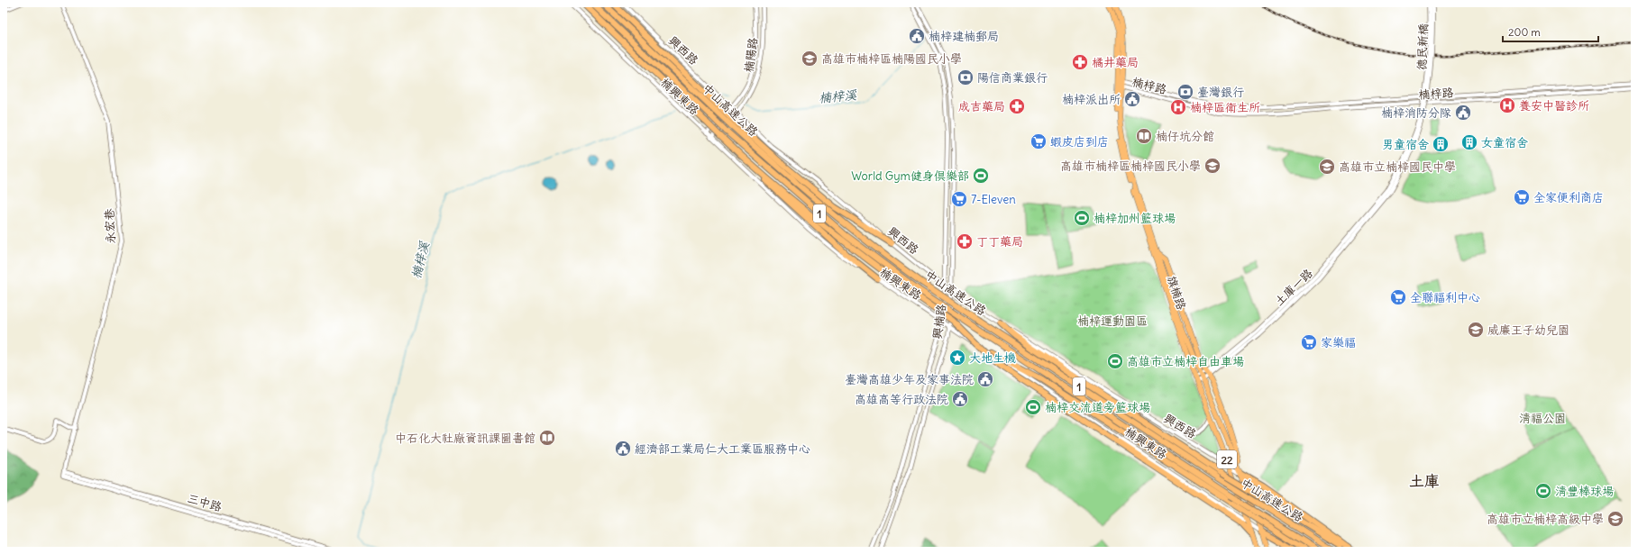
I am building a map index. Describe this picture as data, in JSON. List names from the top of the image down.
{
  "streets": {
    "highway": ["中山高速公路", "1"],
    "main road": ["旗楠路", "22"],
    "street": [
      "德民新橋",
      "興西路",
      "楠陽路",
      "楠梓路",
      "楠興東路",
      "永宏巷",
      "土庫一路",
      "興楠路",
      "三中路"
    ]
  },
  "crossings": [
    ["德民新橋", "土庫一路"],
    ["興西路", "楠陽路"],
    ["興西路", "中山高速公路"],
    ["興西路", "旗楠路"],
    ["興西路", "興楠路"],
    ["楠陽路", "楠興東路"],
    ["楠梓路", "旗楠路"],
    ["楠興東路", "旗楠路"],
    ["楠興東路", "興楠路"],
    ["永宏巷", "三中路"],
    ["土庫一路", "旗楠路"],
    ["旗楠路", "22"]
  ],
  "districts": ["土庫"],
  "water": ["楠梓溪"],
  "parks": ["楠梓運動園區", "清福公園"],
  "places": {
    "public building": [
      "楠梓建楠郵局",
      "楠梓派出所",
      "楠梓消防分隊",
      "臺灣高雄少年及家事法院",
      "高雄高等行政法院",
      "經濟部工業局仁大工業區服務中心"
    ],
    "school or university": [
      "高雄市楠梓區楠陽國民小學",
      "高雄市楠梓區楠梓國民小學",
      "高雄市立楠梓國民中學",
      "威廉王子幼兒園",
      "高雄市立楠梓高級中學"
    ],
    "pharmacy": ["橘井藥局", "成吉藥局", "丁丁藥局"],
    "bank": ["陽信商業銀行", "臺灣銀行"],
    "hospital": ["養安中醫診所", "楠梓區衛生所"],
    "library": ["楠仔坑分館", "中石化大社廠資訊課圖書館"],
    "supermarket": [
      "蝦皮店到店",
      "全家便利商店",
      "7-Eleven",
      "全聯福利中心",
      "家樂福"
    ],
    "building": ["女童宿舍", "男童宿舍"],
    "sports": [
      "World Gym健身俱樂部",
      "楠梓加州籃球場",
      "高雄市立楠梓自由車場",
      "楠梓交流道旁籃球場",
      "清豐棒球場"
    ],
    "place": ["大地生機"]
  },
  "scale_bar": "200 m"
}
